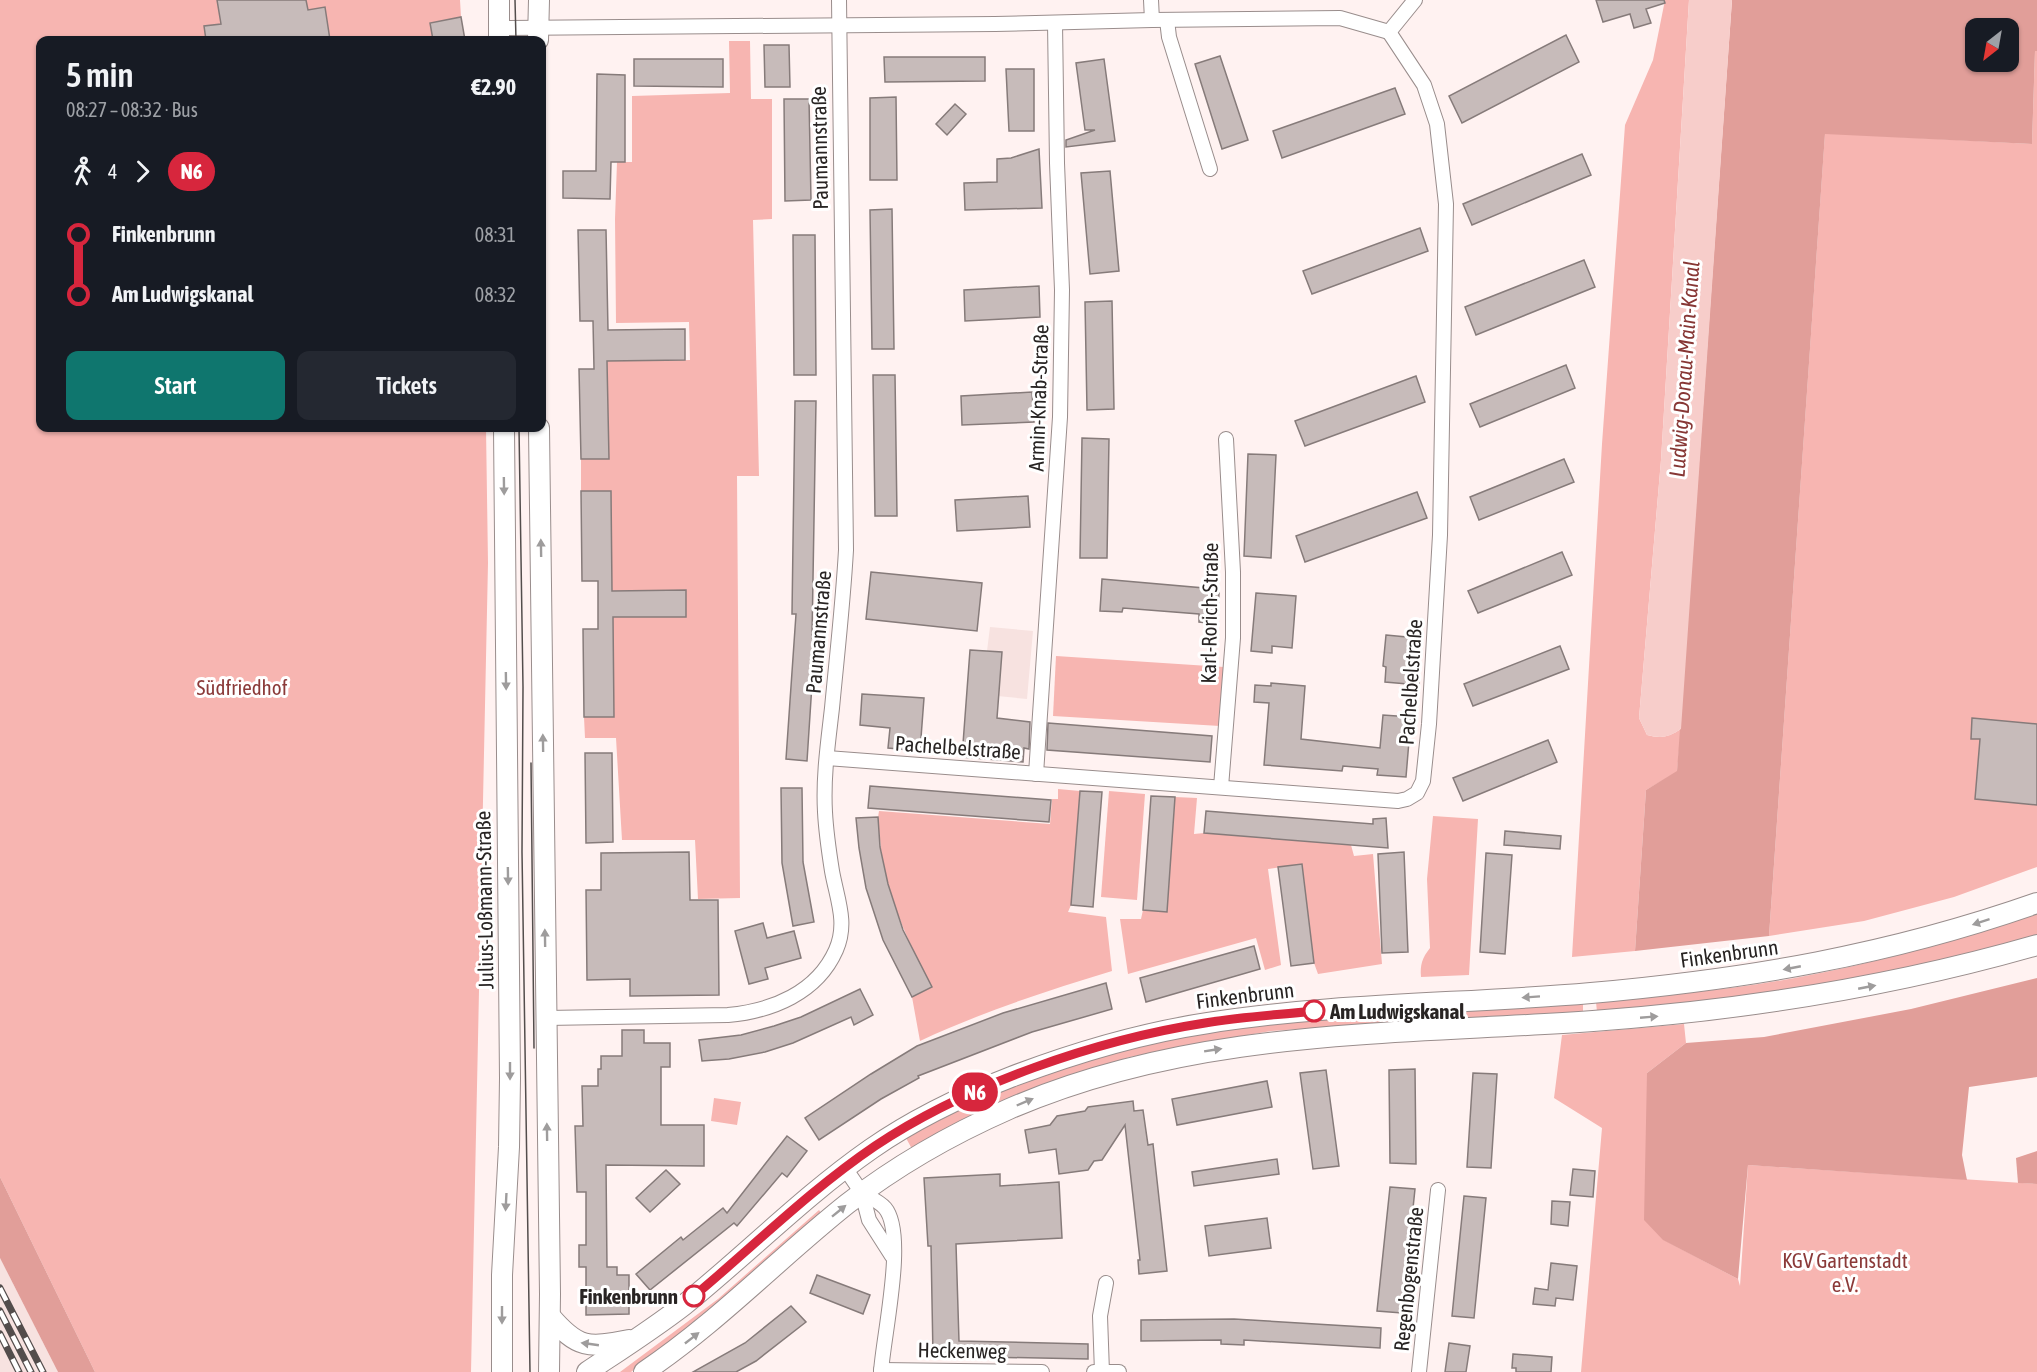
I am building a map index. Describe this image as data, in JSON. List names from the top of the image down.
{
  "streets": {
    "main road": ["Julius-Loßmann-Straße", "Finkenbrunn"],
    "street": [
      "Paumannstraße",
      "Armin-Knab-Straße",
      "Karl-Rorich-Straße",
      "Pachelbelstraße",
      "Regenbogenstraße",
      "Heckenweg"
    ]
  },
  "crossings": [
    ["Paumannstraße", "Pachelbelstraße"],
    ["Armin-Knab-Straße", "Pachelbelstraße"],
    ["Karl-Rorich-Straße", "Pachelbelstraße"]
  ],
  "water": ["Ludwig-Donau-Main-Kanal"],
  "parks": ["Südfriedhof", "KGV Gartenstadt e.V."],
  "places": ["Am Ludwigskanal", "Finkenbrunn"],
  "lines": ["bus line N6"],
  "north": "bottom left",
  "page": {
    "on_map": "N6",
    "heading": ["5 min", "08:27 – 08:32 · Bus", "€2.90"],
    "legs": ["4", "N6"],
    "list": [
      {
        "name": "Finkenbrunn",
        "value": "08:31"
      },
      {
        "name": "Am Ludwigskanal",
        "value": "08:32"
      }
    ],
    "buttons": ["Start", "Tickets"]
  }
}
